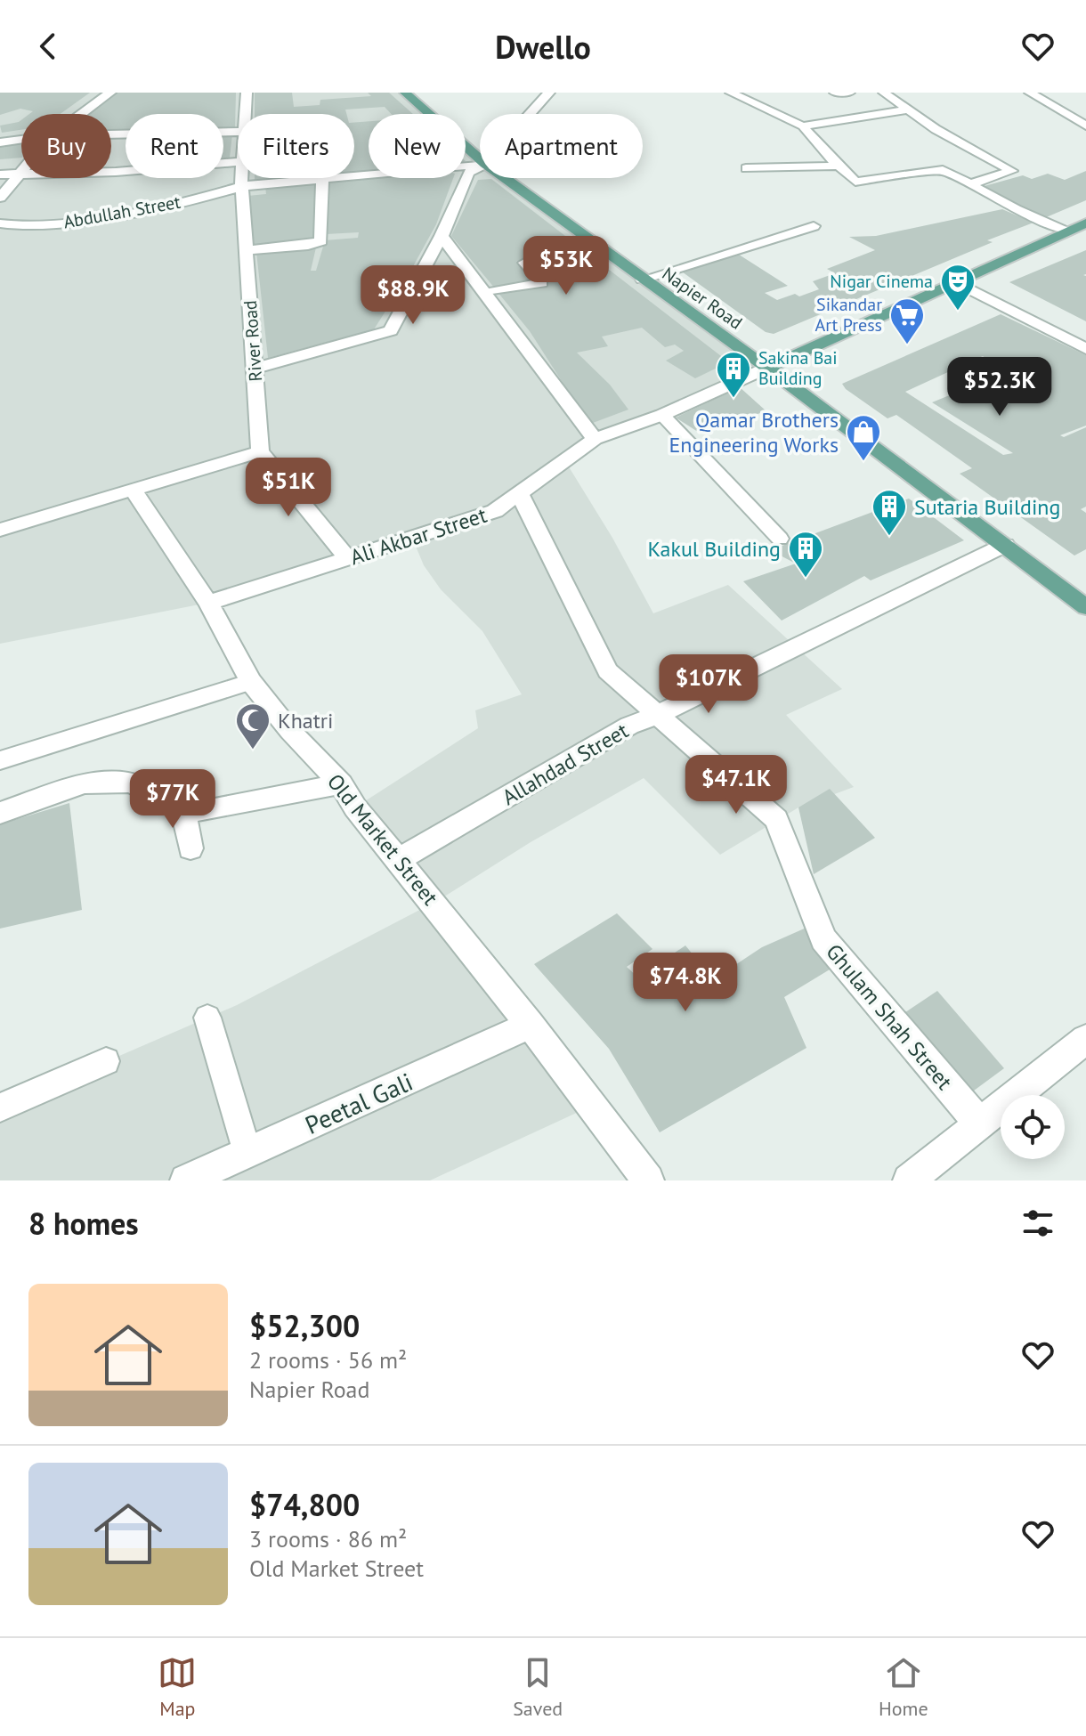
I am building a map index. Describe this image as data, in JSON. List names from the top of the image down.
{
  "streets": {
    "main road": ["Napier Road"],
    "street": [
      "Abdullah Street",
      "River Road",
      "Ali Akbar Street",
      "Allahdad Street",
      "Old Market Street",
      "Ghulam Shah Street",
      "Peetal Gali"
    ]
  },
  "crossings": [
    ["Abdullah Street", "River Road"],
    ["Napier Road", "Ali Akbar Street"],
    ["Napier Road", "Allahdad Street"],
    ["Ali Akbar Street", "Old Market Street"],
    ["Ali Akbar Street", "Ghulam Shah Street"],
    ["Allahdad Street", "Old Market Street"],
    ["Allahdad Street", "Ghulam Shah Street"],
    ["Old Market Street", "Peetal Gali"]
  ],
  "places": {
    "theatre": ["Nigar Cinema"],
    "supermarket": ["Sikandar Art Press"],
    "building": ["Sakina Bai Building", "Sutaria Building", "Kakul Building"],
    "shop": ["Qamar Brothers Engineering Works"],
    "mosque": ["Khatri"]
  },
  "page": {
    "header": "Dwello",
    "chip": [
      "Buy",
      "Rent",
      "Filters",
      "New",
      "Apartment"
    ],
    "price": [
      "$53K",
      "$88.9K",
      "$52.3K",
      "$51K",
      "$107K",
      "$47.1K",
      "$77K",
      "$74.8K"
    ],
    "heading": "8 homes",
    "list": [
      {
        "name": "$52,300",
        "note": "2 rooms · 56 m² · Napier Road"
      },
      {
        "name": "$74,800",
        "note": "3 rooms · 86 m² · Old Market Street"
      }
    ],
    "tabs": ["Map", "Saved", "Home"]
  }
}
